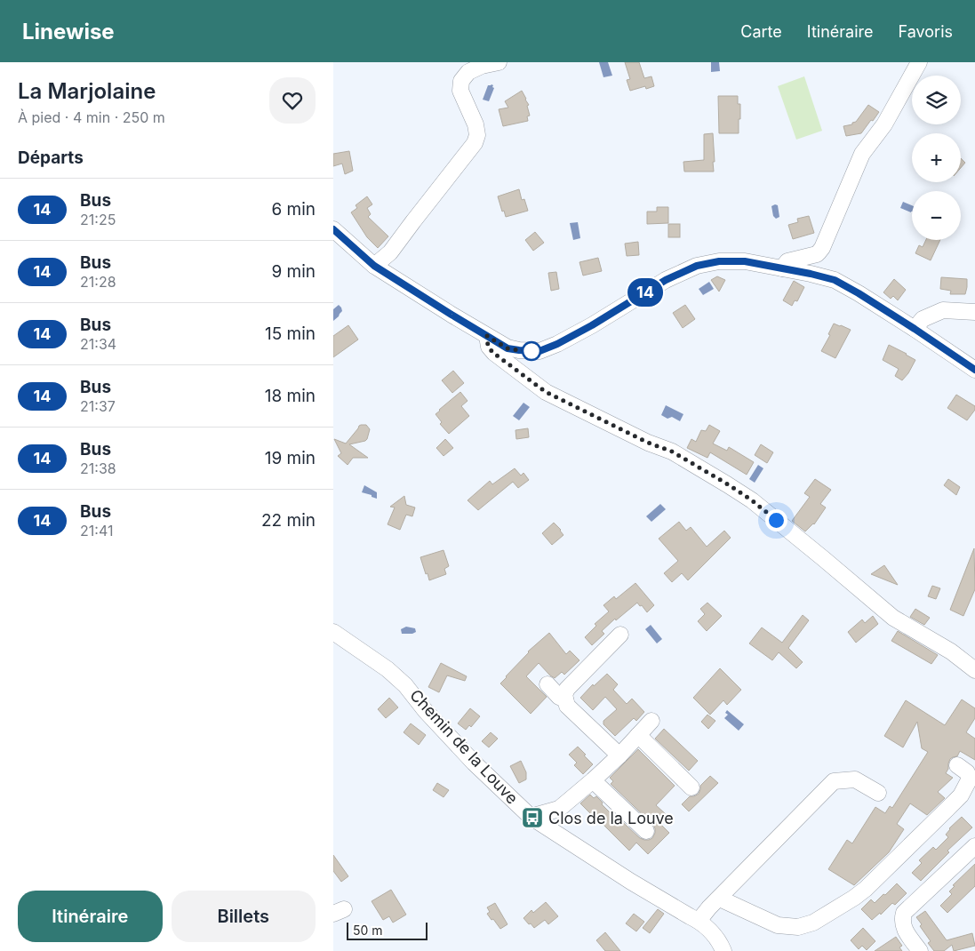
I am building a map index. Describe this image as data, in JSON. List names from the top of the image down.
{
  "streets": {
    "street": ["Chemin de la Louve"]
  },
  "places": {
    "bus stop": ["Clos de la Louve"]
  },
  "lines": ["bus line 14"],
  "scale_bar": "50 m",
  "page": {
    "header": "Linewise",
    "nav": ["Carte", "Itinéraire", "Favoris"],
    "heading": [
      ["La Marjolaine", "À pied · 4 min · 250 m"],
      "Départs"
    ],
    "on_map": "14",
    "map_buttons": ["+", "−"],
    "list": [
      {
        "mark": "14",
        "name": "Bus",
        "note": "21:25",
        "value": "6 min"
      },
      {
        "mark": "14",
        "name": "Bus",
        "note": "21:28",
        "value": "9 min"
      },
      {
        "mark": "14",
        "name": "Bus",
        "note": "21:34",
        "value": "15 min"
      },
      {
        "mark": "14",
        "name": "Bus",
        "note": "21:37",
        "value": "18 min"
      },
      {
        "mark": "14",
        "name": "Bus",
        "note": "21:38",
        "value": "19 min"
      },
      {
        "mark": "14",
        "name": "Bus",
        "note": "21:41",
        "value": "22 min"
      }
    ],
    "buttons": ["Itinéraire", "Billets"],
    "scale": "50 m"
  }
}
